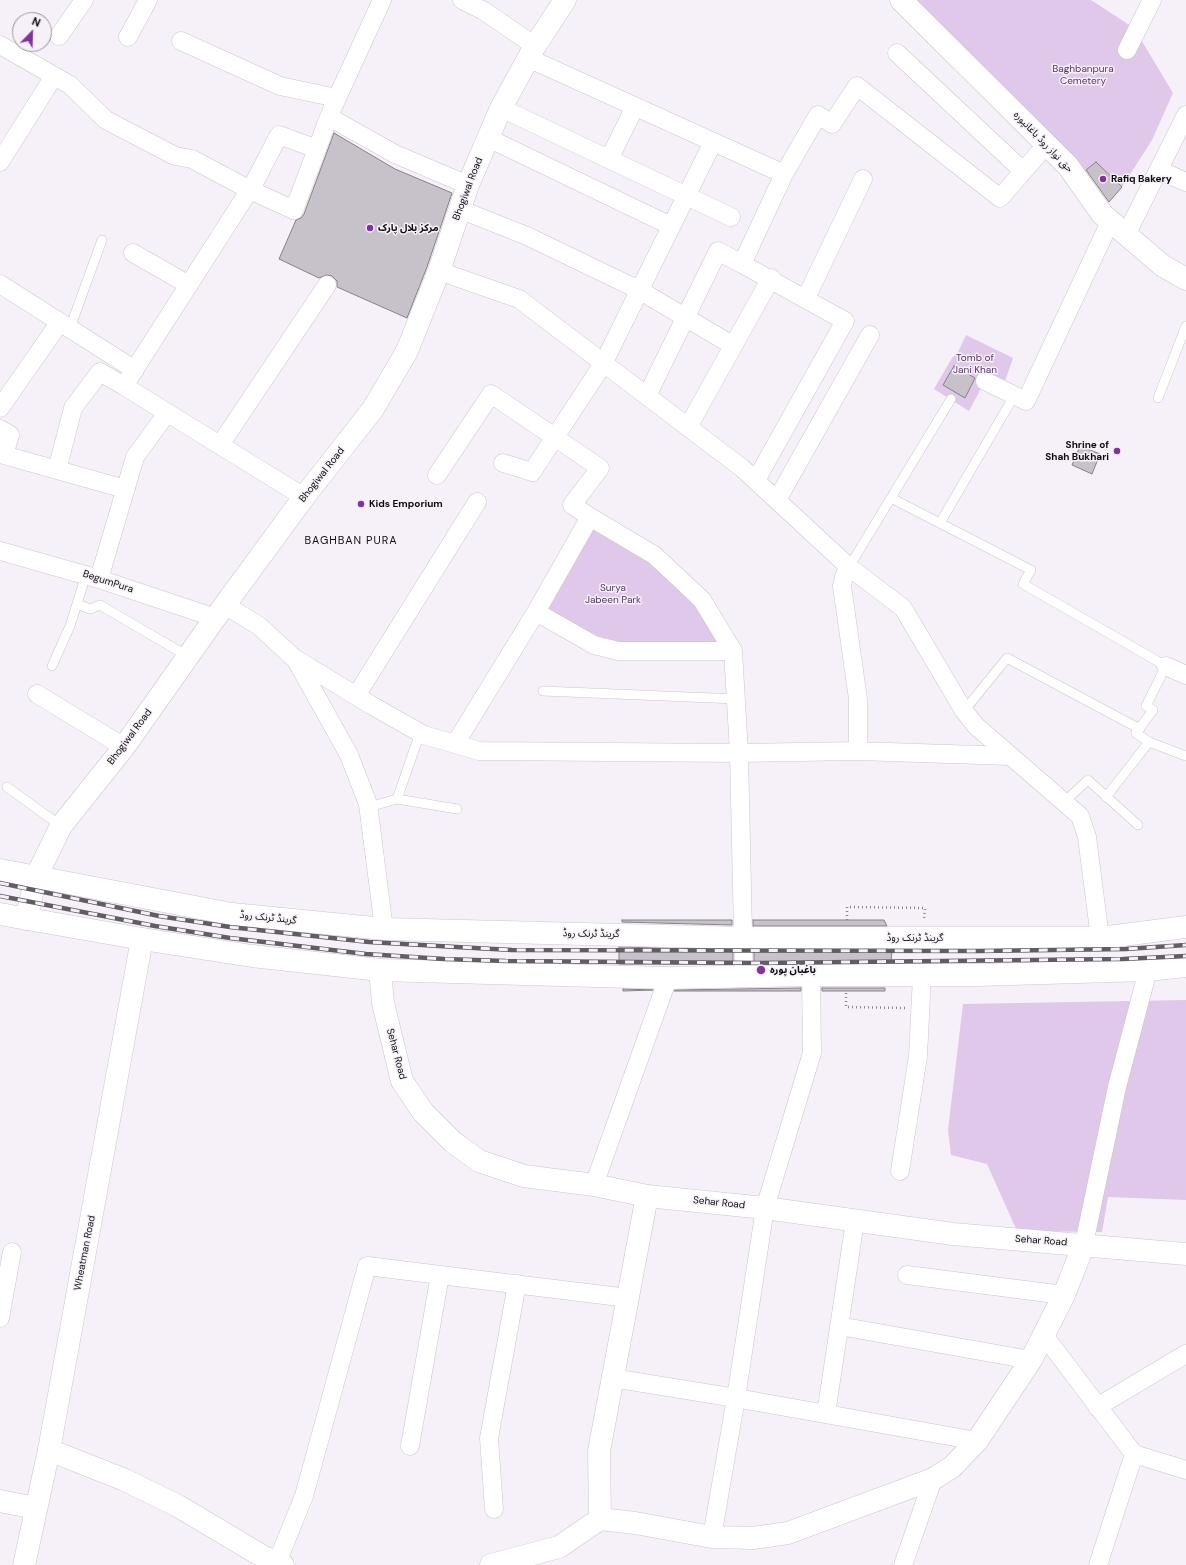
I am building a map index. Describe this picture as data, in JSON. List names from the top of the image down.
{
  "streets": {
    "main road": [
      "حق نواز روڈ باغانپورہ",
      "Bhogiwal Road",
      "گرینڈ ٹرنک روڈ",
      "Sehar Road",
      "Wheatman Road"
    ],
    "street": ["BegumPura"]
  },
  "crossings": [
    ["Bhogiwal Road", "BegumPura"],
    ["Bhogiwal Road", "گرینڈ ٹرنک روڈ"]
  ],
  "districts": ["BAGHBAN PURA"],
  "parks": ["Baghbanpura Cemetery", "Tomb of Jani Khan", "Surya Jabeen Park"],
  "places": [
    "Rafiq Bakery",
    "مرکز بلال پارک",
    "Shrine of Shah Bukhari",
    "Kids Emporium",
    "باغبان پورہ"
  ],
  "north": "top right"
}
